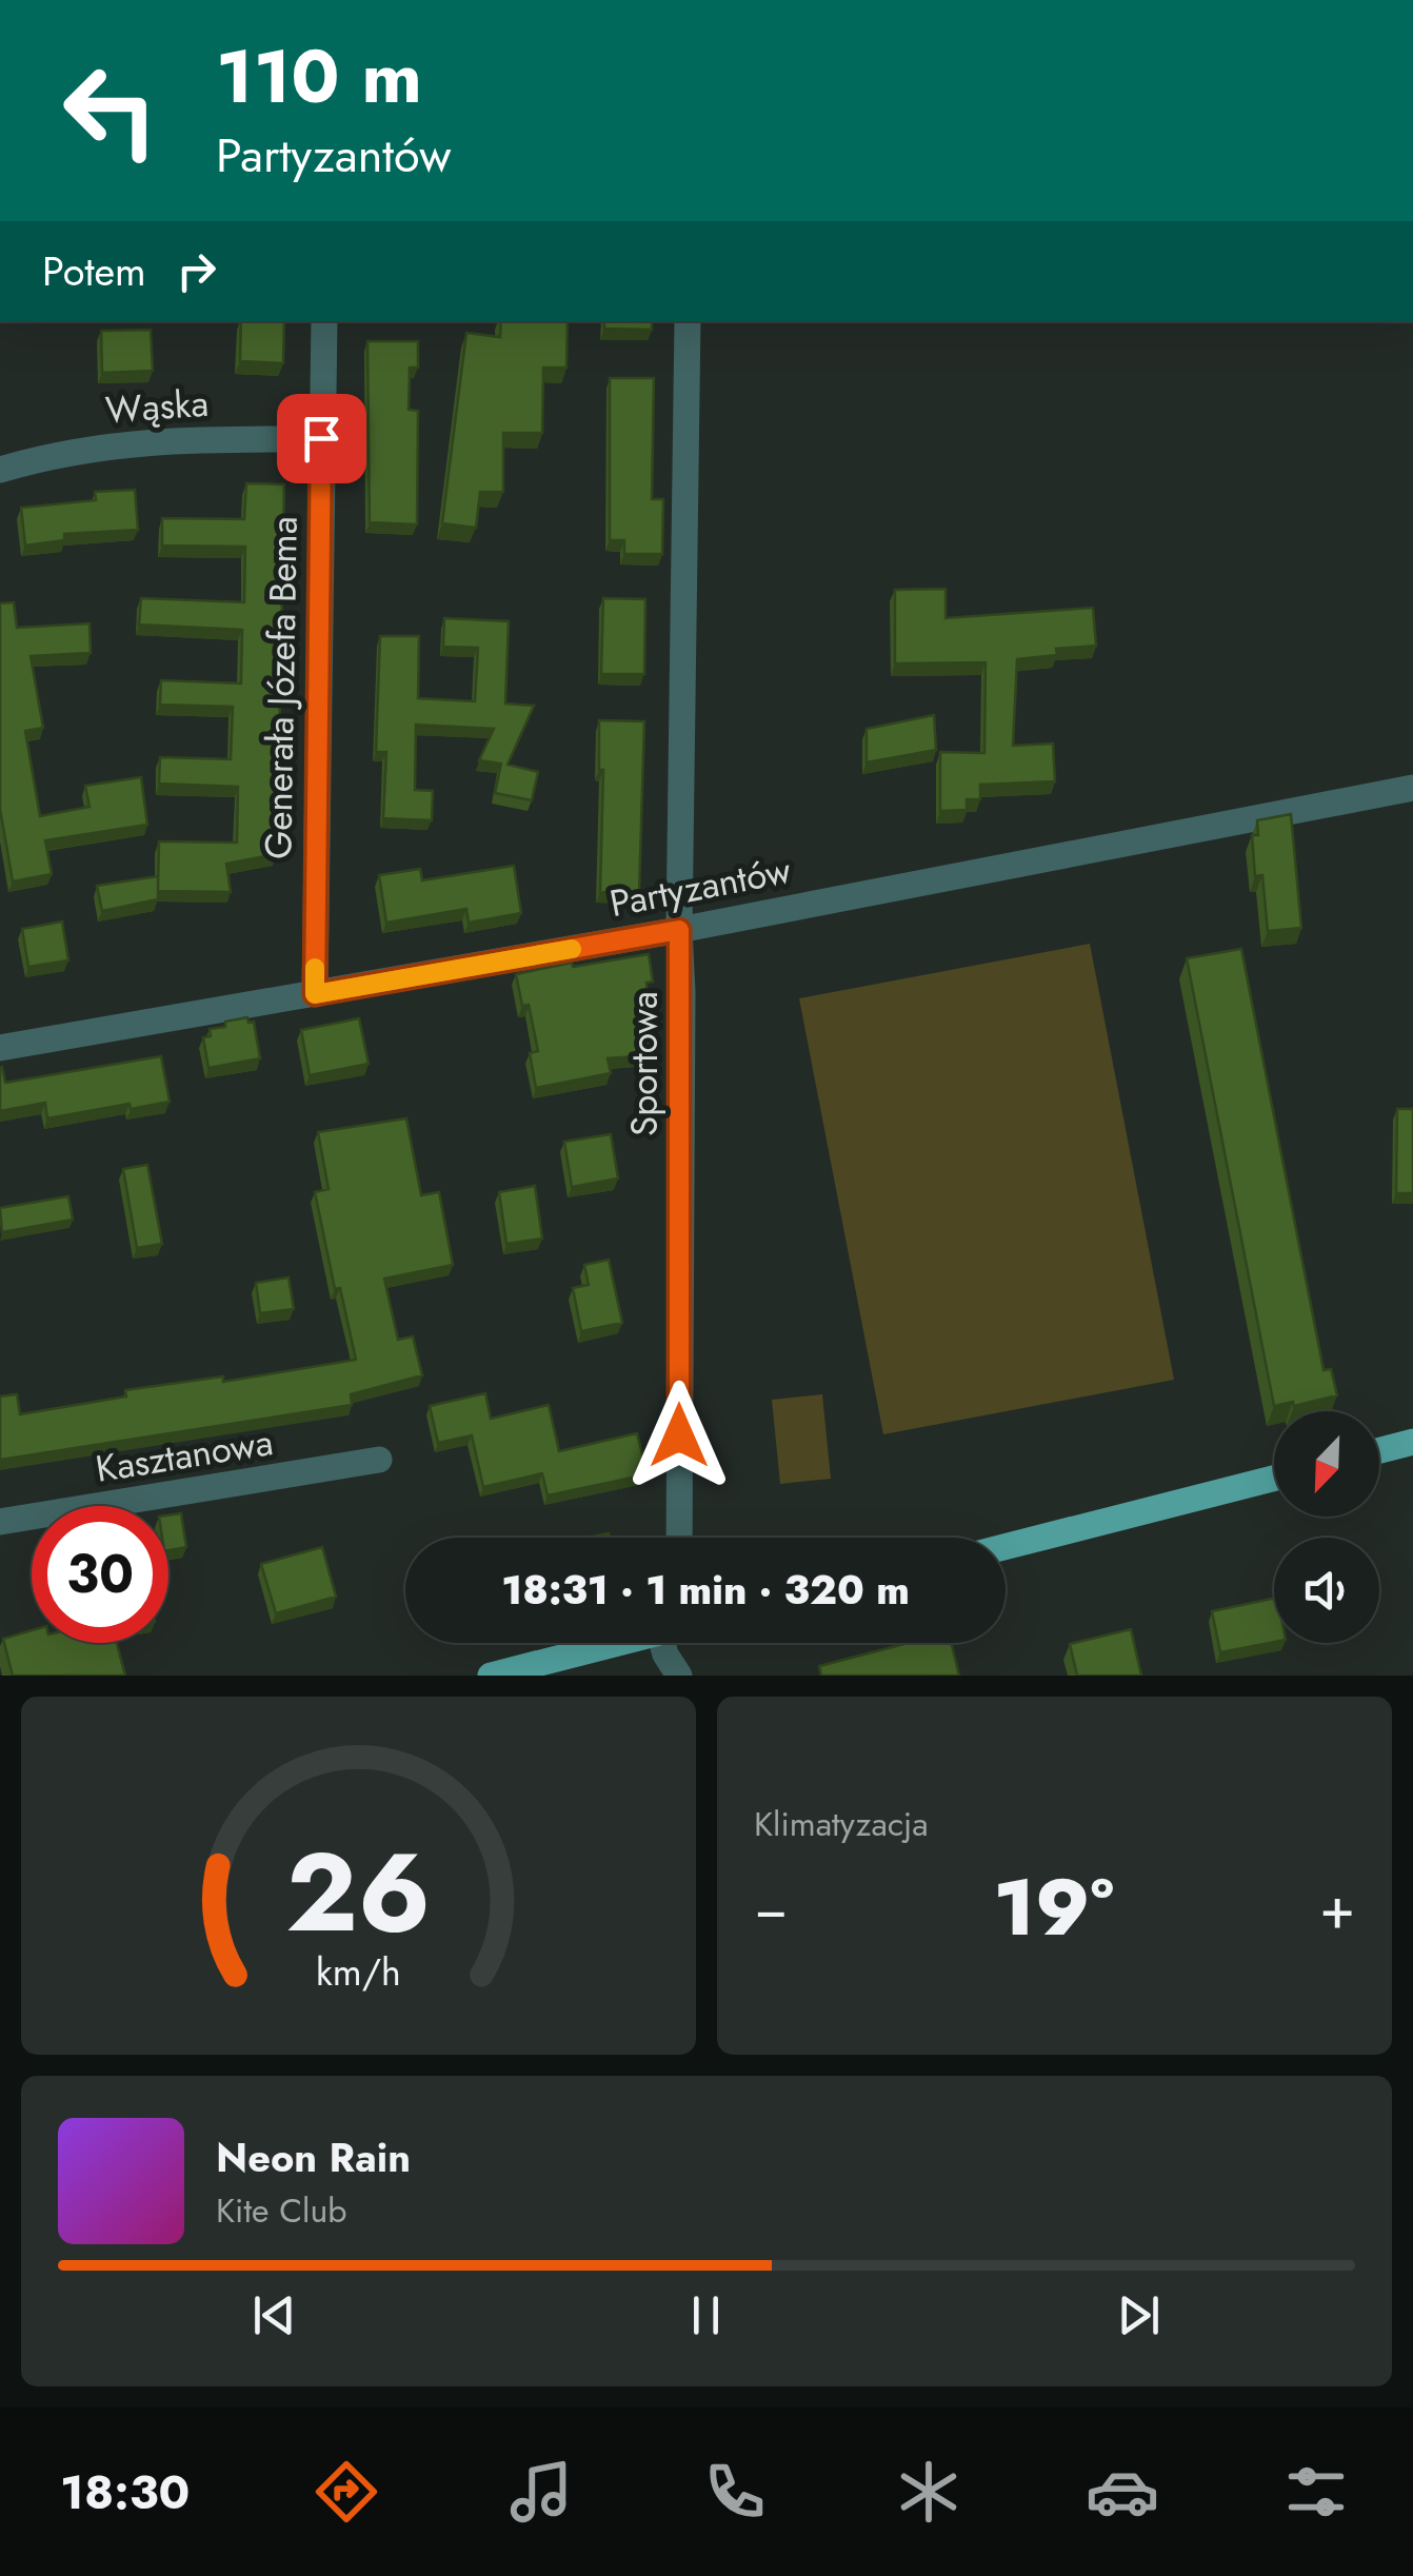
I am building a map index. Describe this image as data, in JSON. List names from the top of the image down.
{
  "streets": {
    "street": [
      "Wąska",
      "Generała Józefa Bema",
      "Partyzantów",
      "Sportowa",
      "Kasztanowa"
    ]
  },
  "crossings": [
    ["Wąska", "Generała Józefa Bema"],
    ["Generała Józefa Bema", "Partyzantów"],
    ["Partyzantów", "Sportowa"]
  ],
  "north": "bottom left",
  "page": {
    "turn": ["110 m", "Partyzantów"],
    "then": "Potem",
    "limit": "30",
    "trip": "18:31 · 1 min · 320 m",
    "tile": "Klimatyzacja",
    "heat": ["−", "19°", "+"],
    "song": ["Neon Rain", "Kite Club"],
    "tabs": "18:30",
    "gauge": ["26", "km/h"]
  }
}
